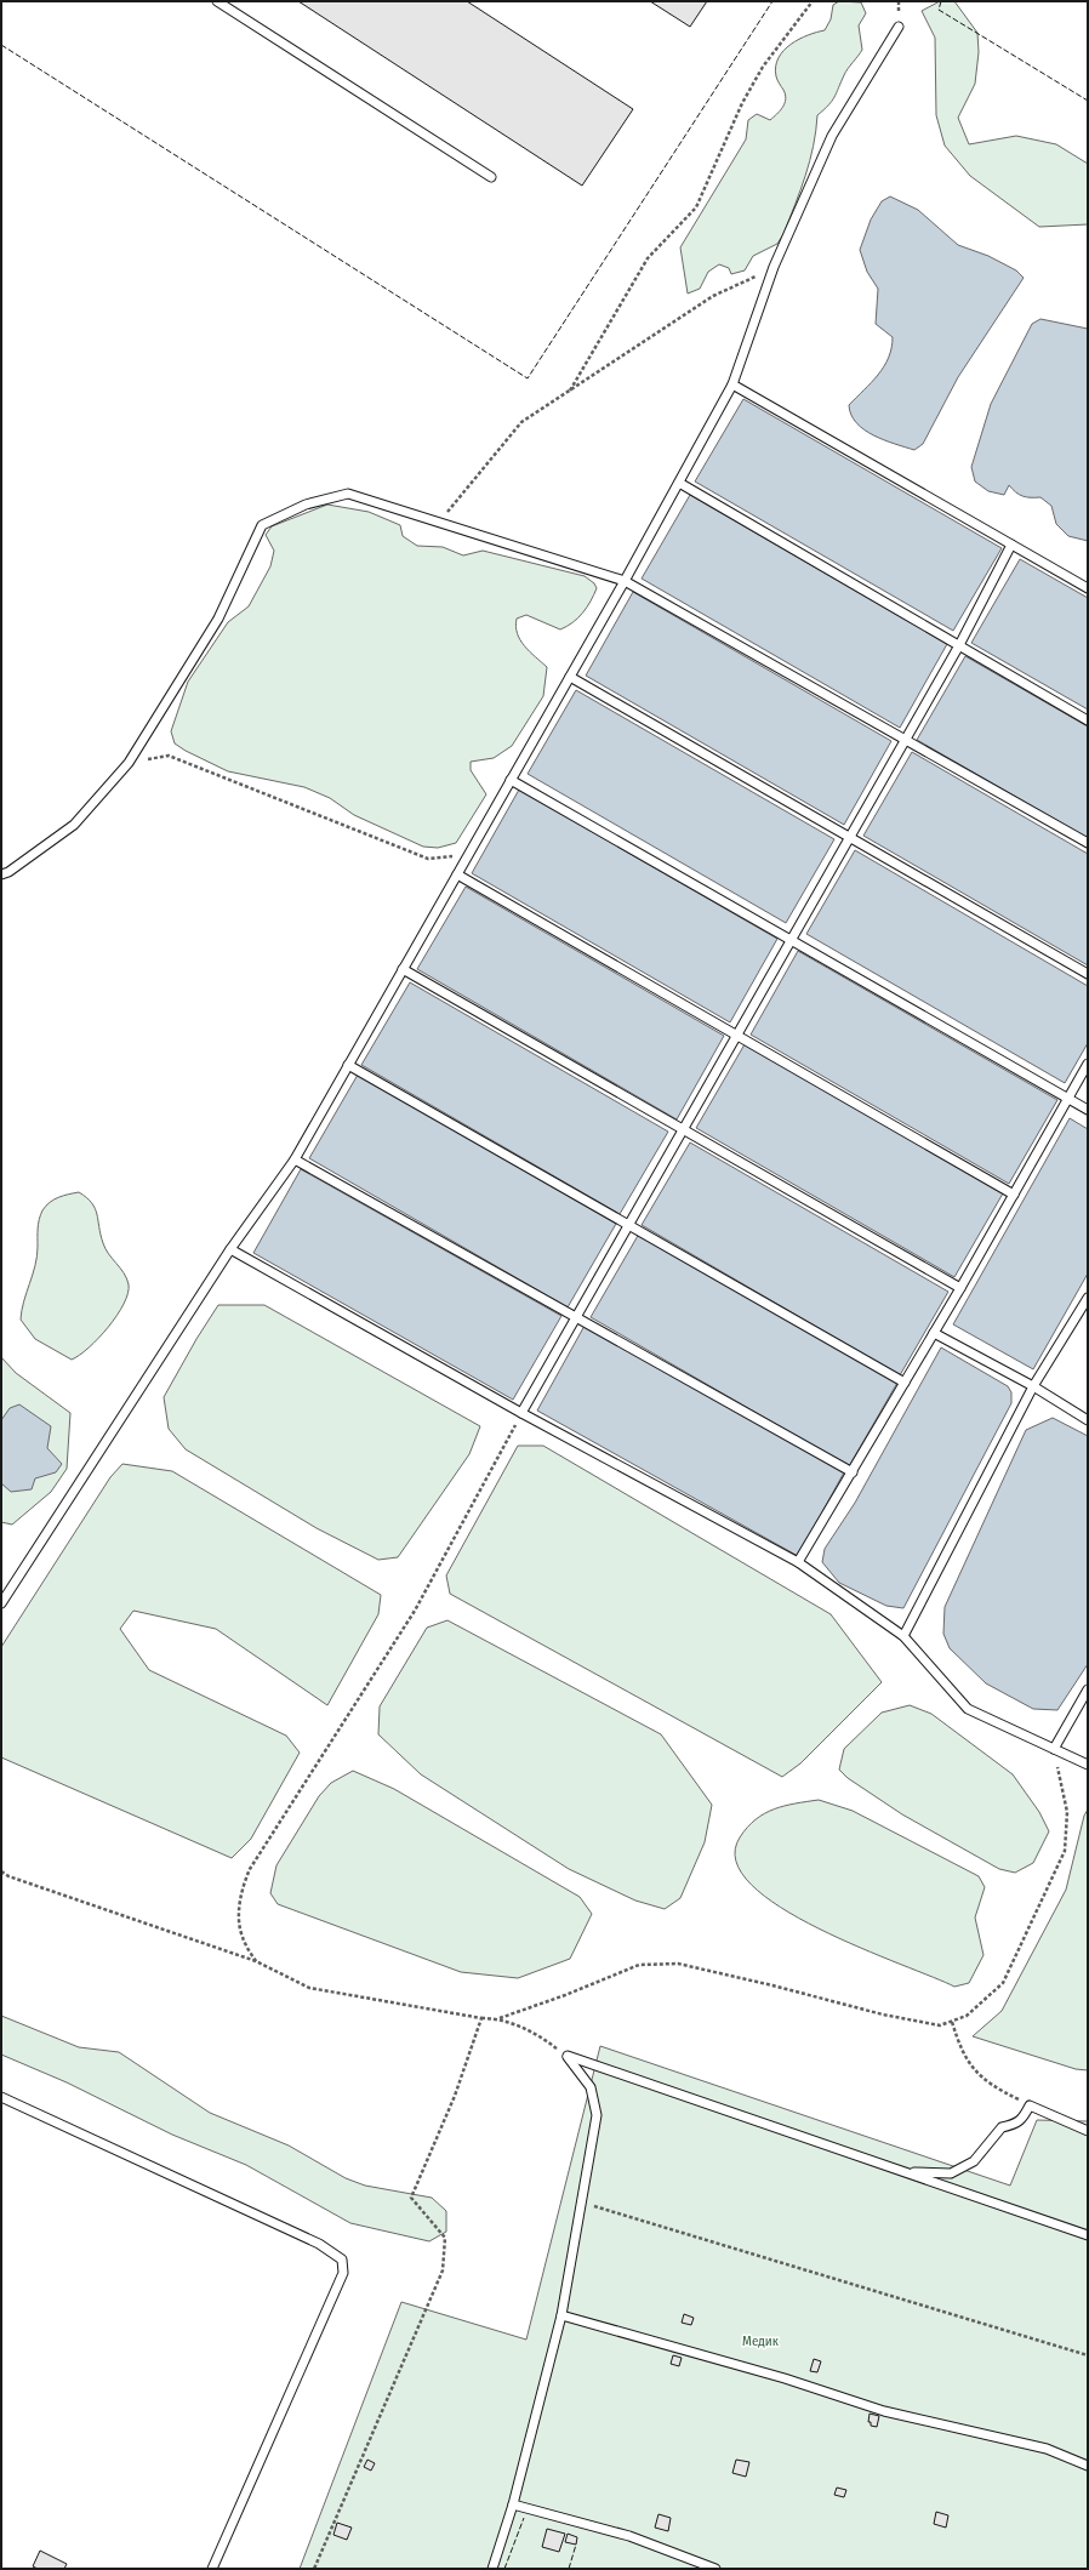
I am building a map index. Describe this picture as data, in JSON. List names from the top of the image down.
{
  "parks": ["Медик"]
}
